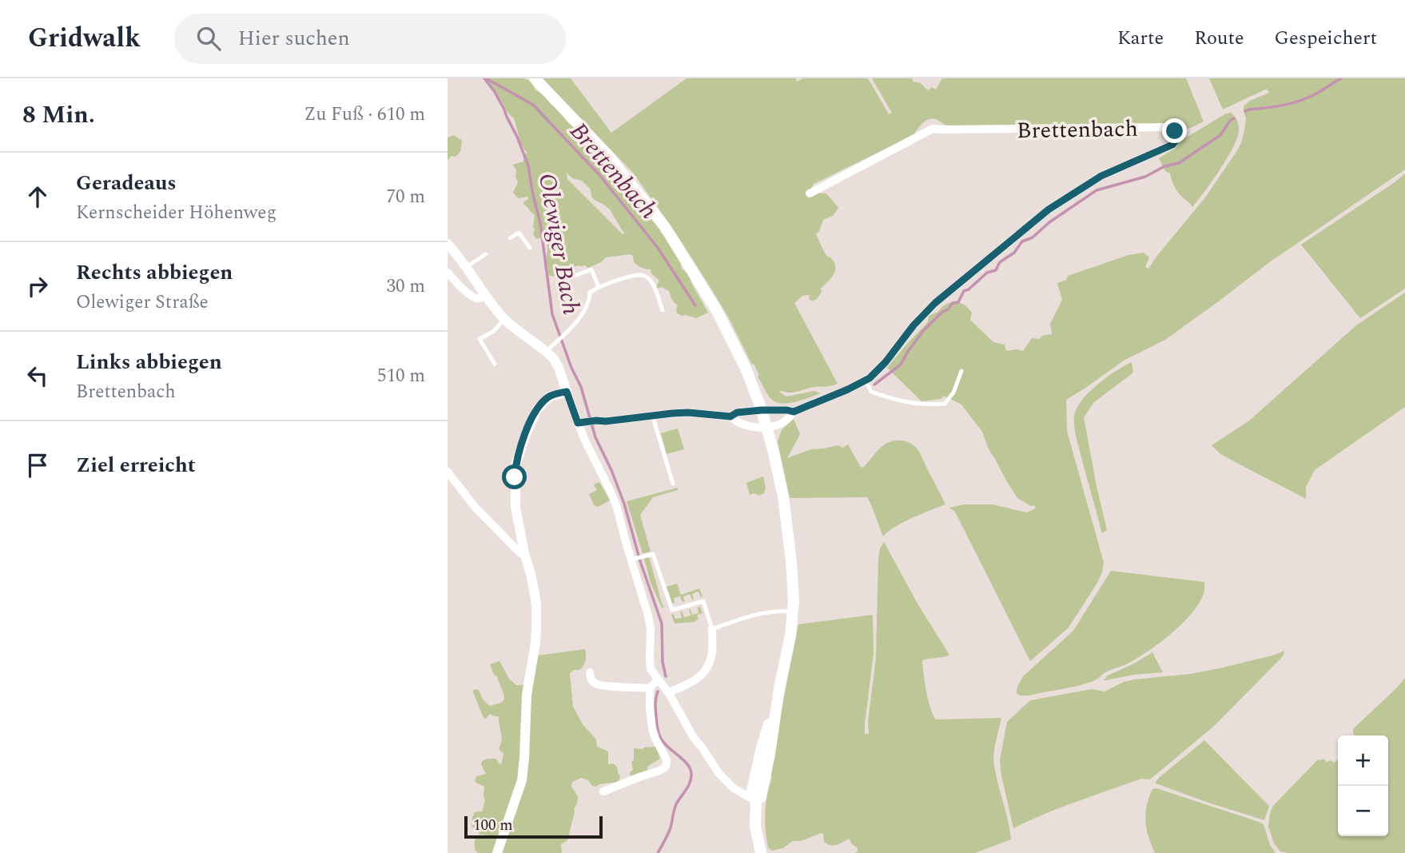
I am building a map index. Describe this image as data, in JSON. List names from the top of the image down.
{
  "streets": {
    "street": ["Brettenbach"]
  },
  "water": ["Brettenbach", "Olewiger Bach"],
  "scale_bar": "100 m",
  "page": {
    "header": "Gridwalk",
    "search": "Hier suchen",
    "nav": ["Karte", "Route", "Gespeichert"],
    "heading": ["8 Min.", "Zu Fuß · 610 m"],
    "list": [
      ["Geradeaus", "Kernscheider Höhenweg", "70 m"],
      ["Rechts abbiegen", "Olewiger Straße", "30 m"],
      ["Links abbiegen", "Brettenbach", "510 m"],
      "Ziel erreicht"
    ],
    "map_buttons": ["+", "−"],
    "scale": "100 m"
  }
}
